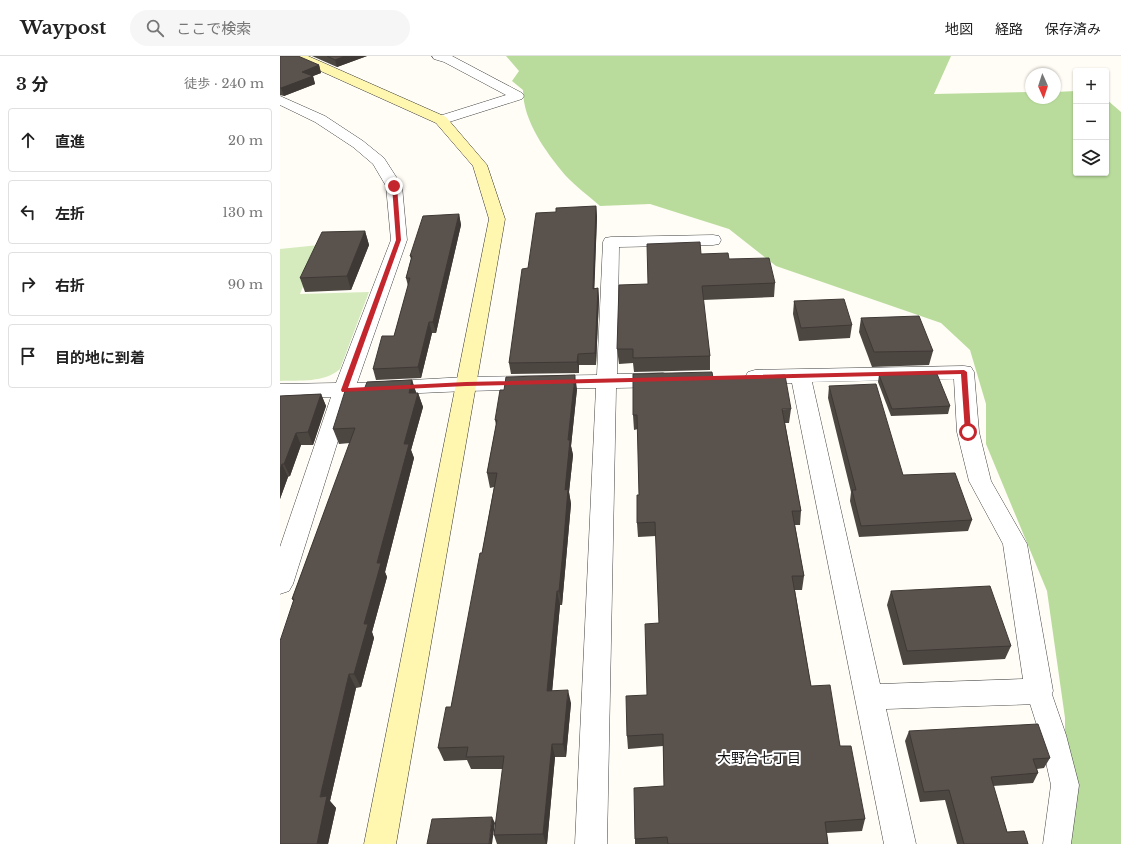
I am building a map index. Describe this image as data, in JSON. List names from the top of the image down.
{
  "districts": ["大野台七丁目"],
  "north": "bottom",
  "page": {
    "header": "Waypost",
    "search": "ここで検索",
    "nav": ["地図", "経路", "保存済み"],
    "heading": ["3 分", "徒歩 · 240 m"],
    "map_buttons": ["+", "−"],
    "list": [
      ["直進", "20 m"],
      ["左折", "130 m"],
      ["右折", "90 m"],
      "目的地に到着"
    ]
  }
}
